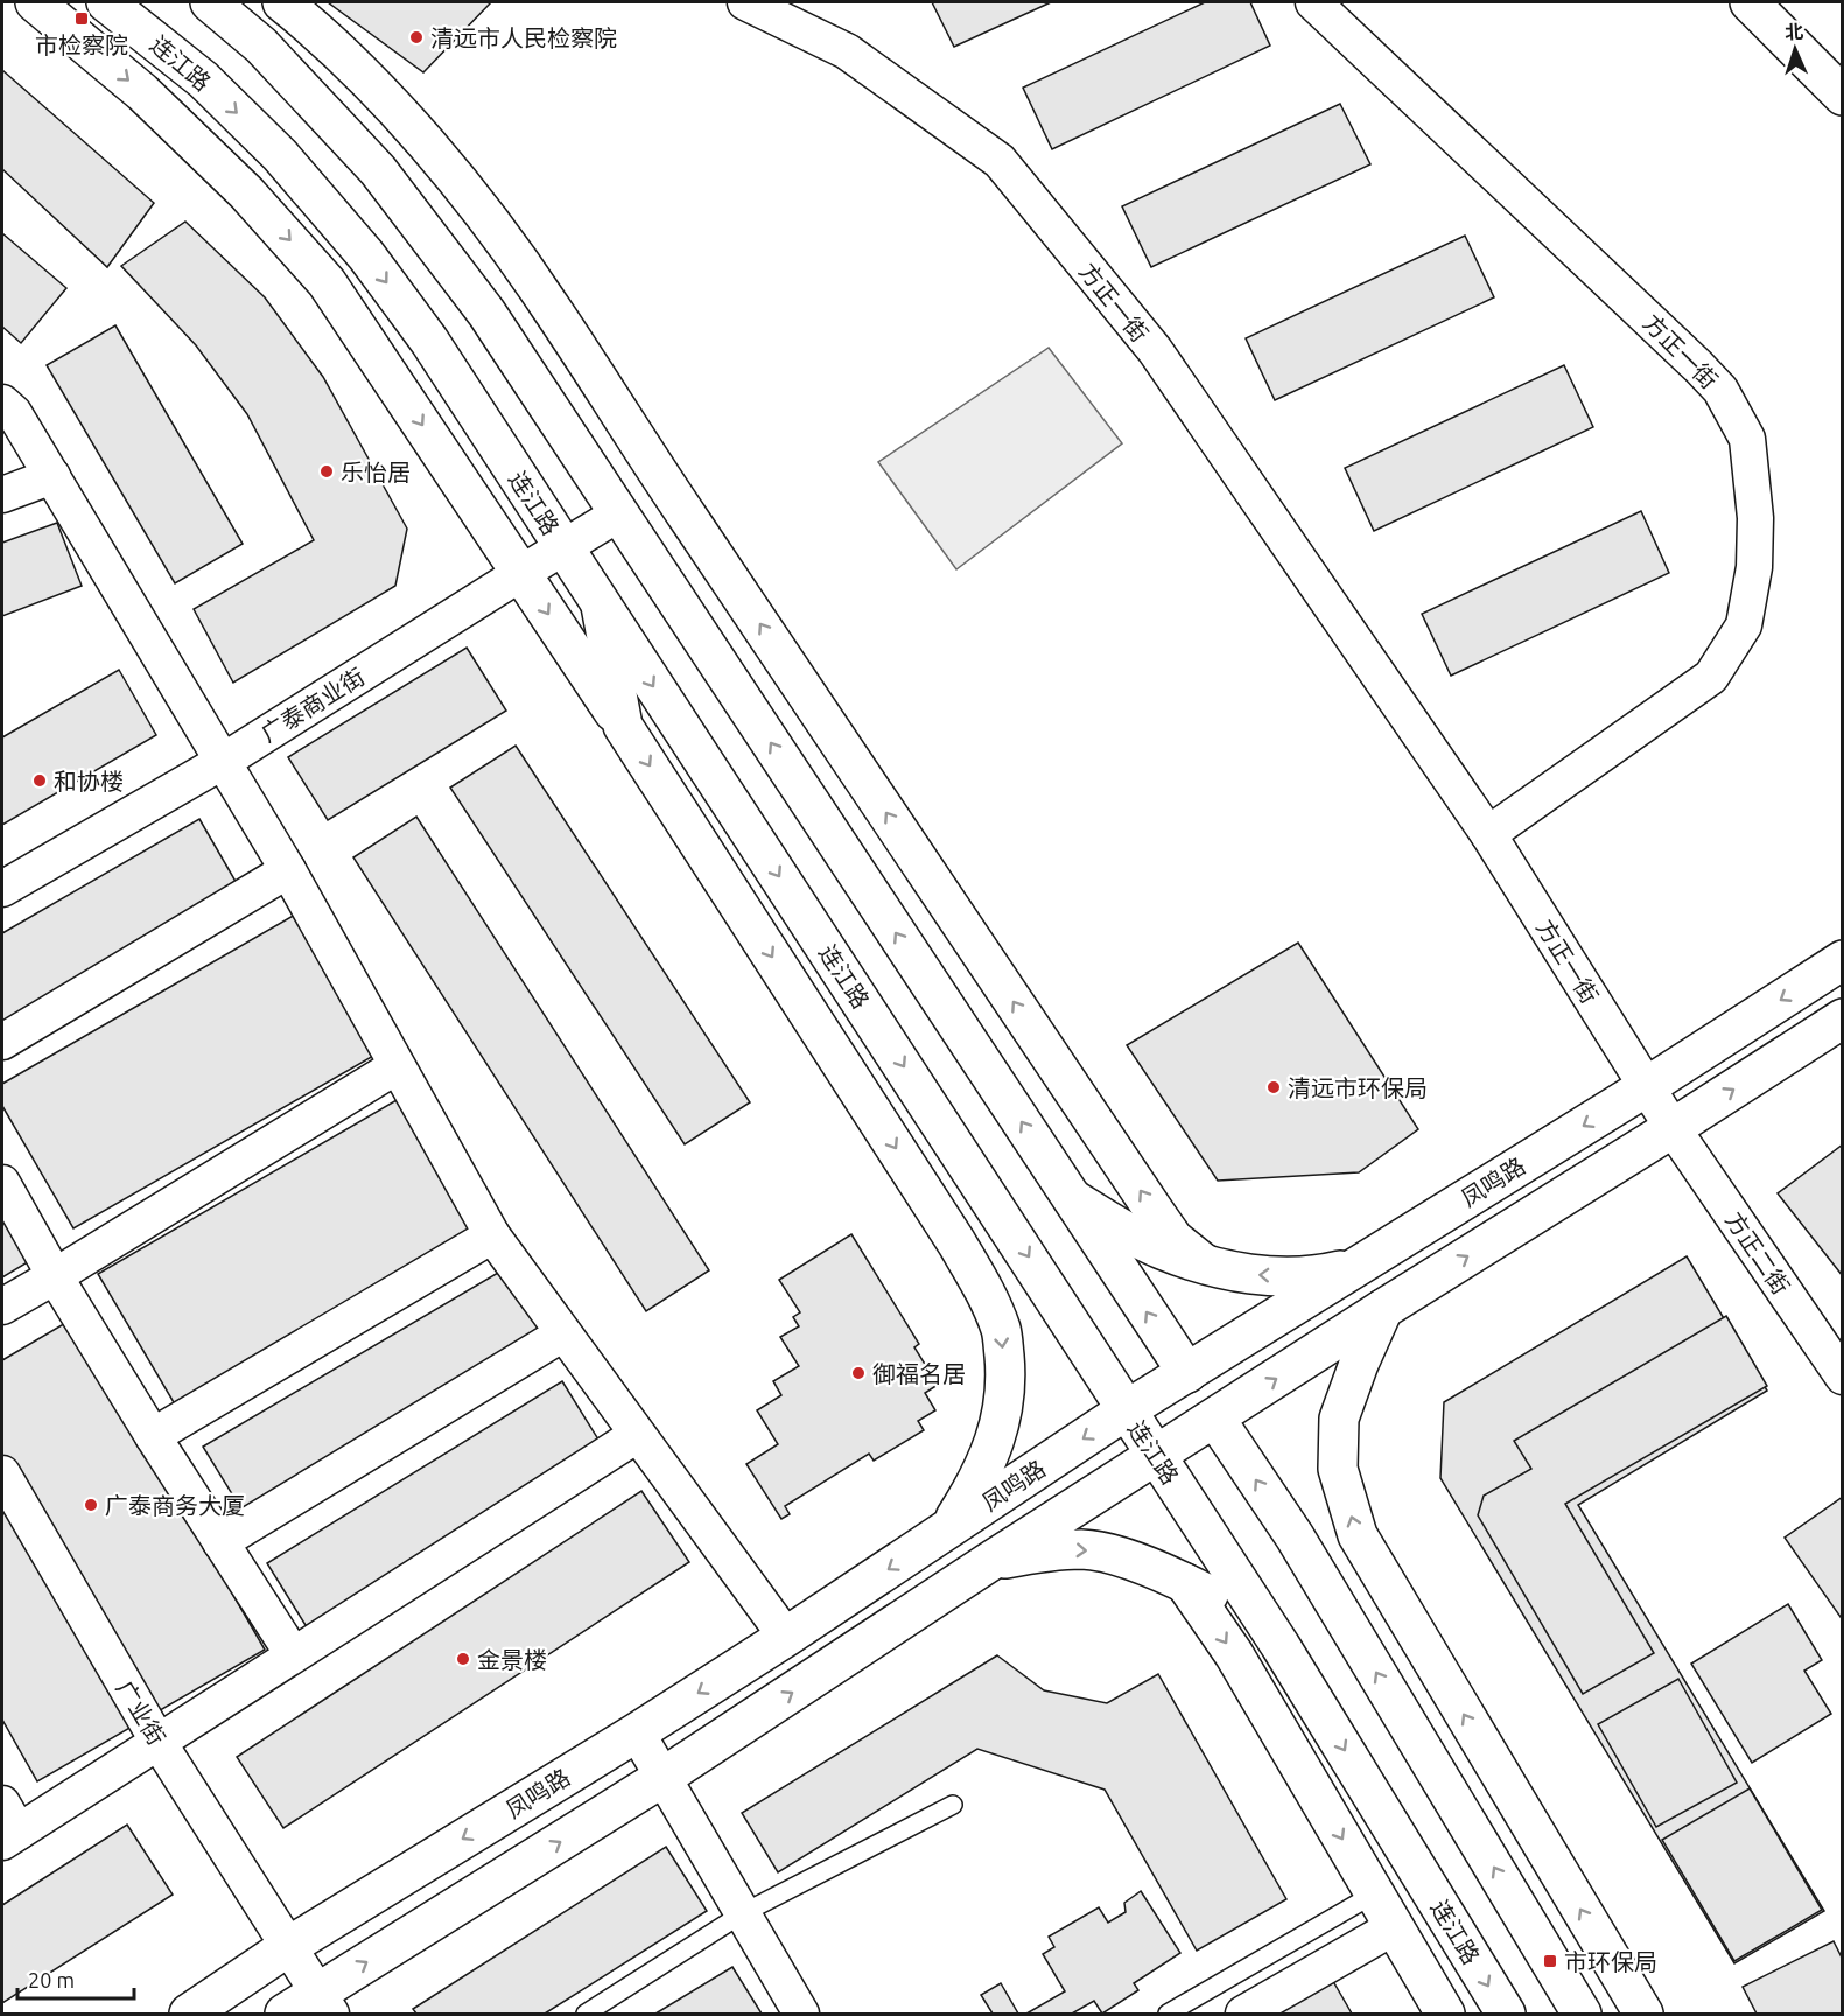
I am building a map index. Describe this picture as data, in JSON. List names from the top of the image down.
{
  "streets": {
    "main road": ["连江路", "凤鸣路"],
    "street": [
      "方正一街",
      "广泰商业街",
      "方正二街",
      "广业街"
    ]
  },
  "crossings": [
    ["连江路", "广泰商业街"],
    ["连江路", "凤鸣路"],
    ["方正一街", "凤鸣路"],
    ["方正一街", "方正二街"],
    ["凤鸣路", "广业街"]
  ],
  "places": {
    "transit": ["市检察院", "市环保局"],
    "other": [
      "清远市人民检察院",
      "乐怡居",
      "和协楼",
      "清远市环保局",
      "御福名居",
      "广泰商务大厦",
      "金景楼"
    ]
  },
  "scale_bar": "20 m",
  "north": "top"
}
